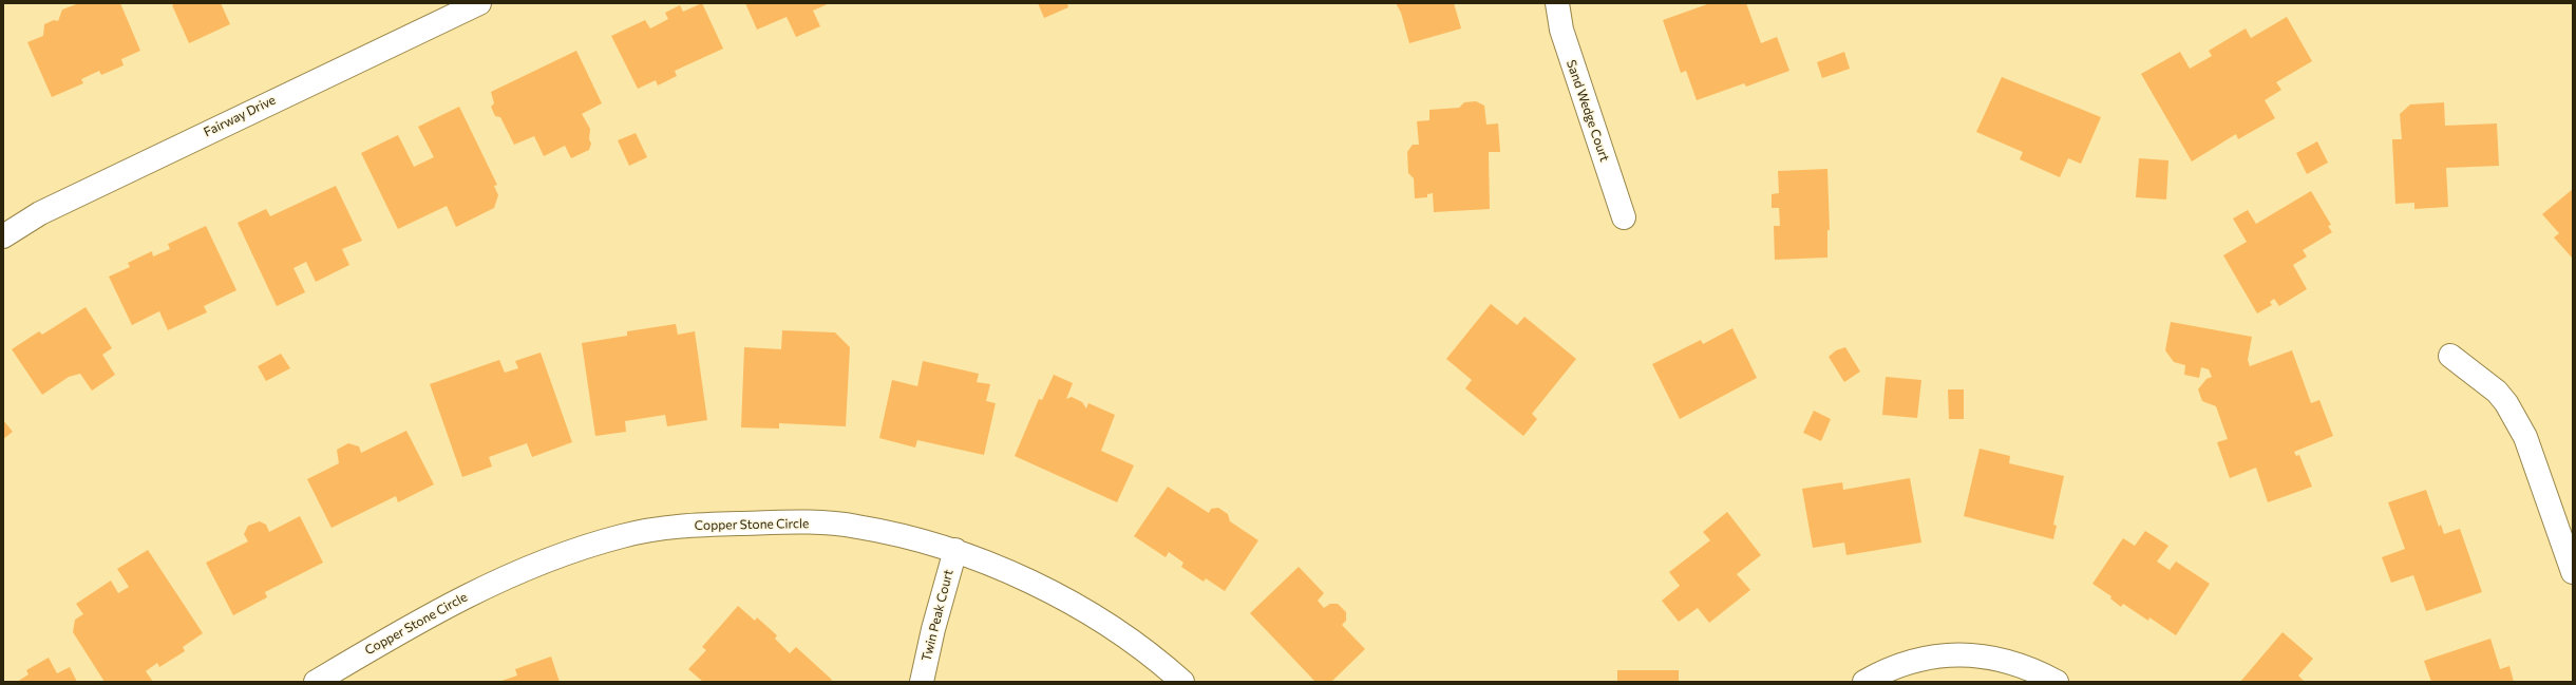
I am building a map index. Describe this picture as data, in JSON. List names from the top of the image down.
{
  "streets": {
    "street": [
      "Sand Wedge Court",
      "Fairway Drive",
      "Copper Stone Circle",
      "Twin Peak Court"
    ]
  },
  "crossings": [
    ["Copper Stone Circle", "Twin Peak Court"]
  ]
}
